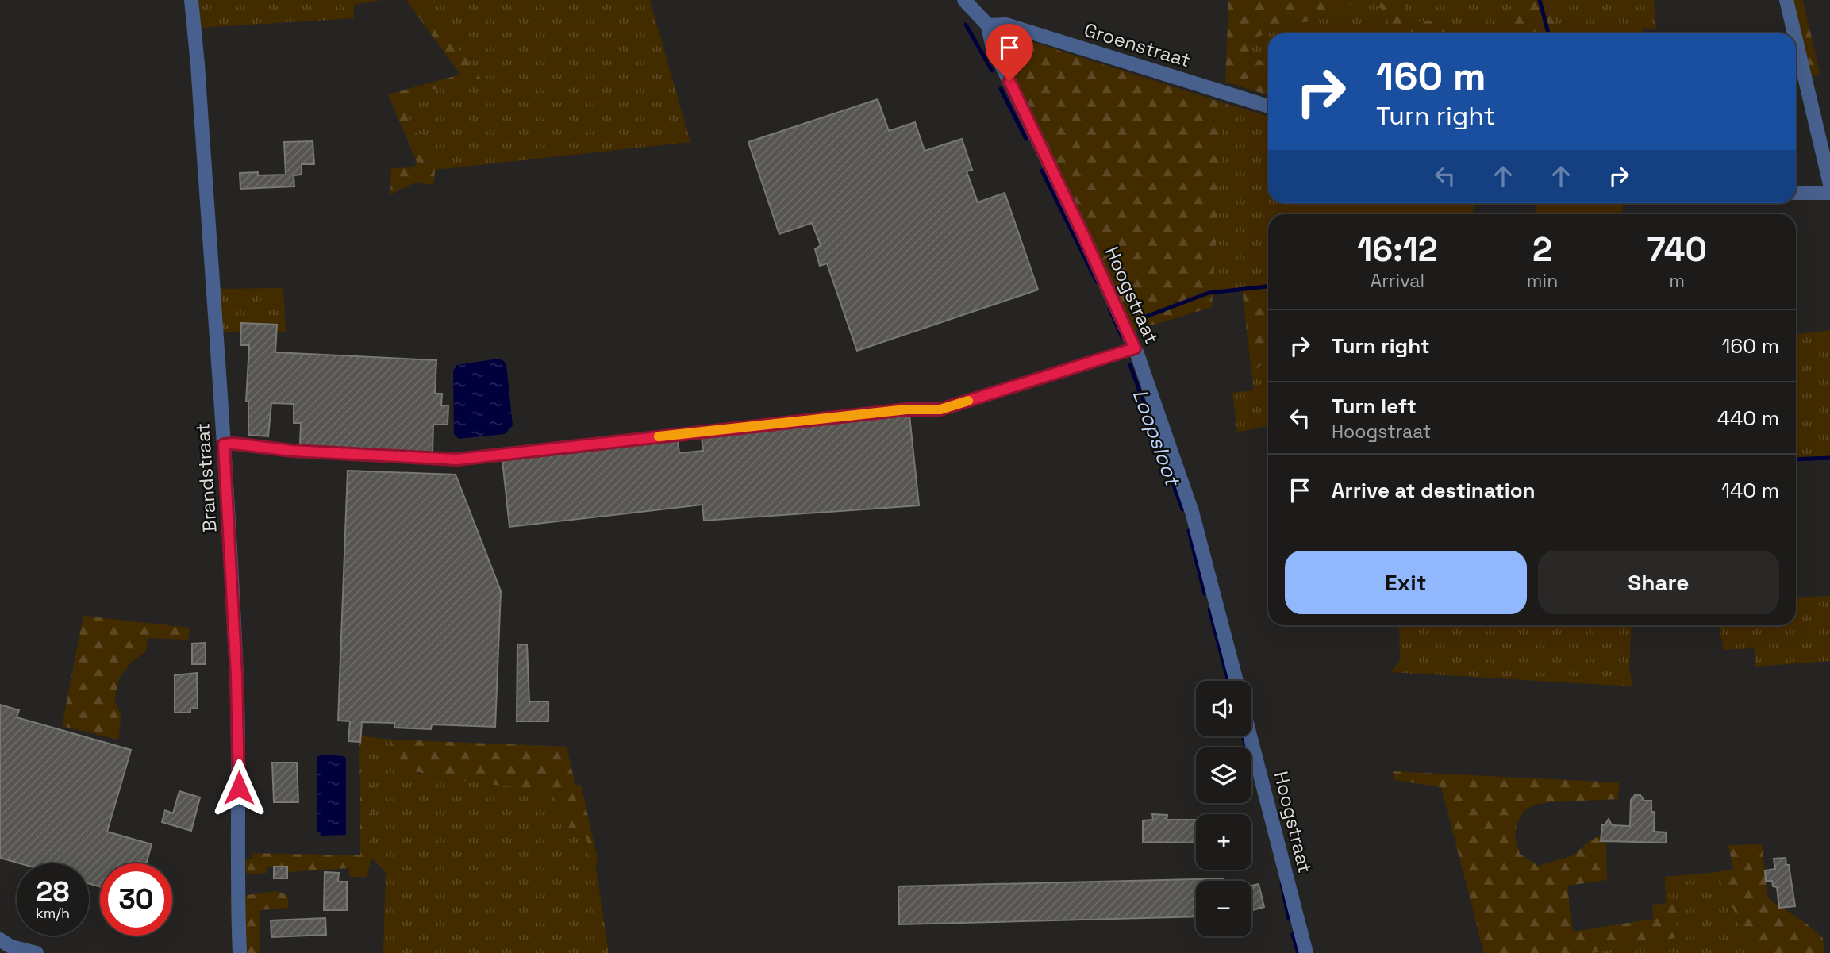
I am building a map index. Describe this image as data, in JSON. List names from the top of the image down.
{
  "streets": {
    "street": ["Groenstraat", "Hoogstraat", "Brandstraat"]
  },
  "crossings": [
    ["Groenstraat", "Hoogstraat"]
  ],
  "water": ["Loopsloot"],
  "page": {
    "turn": ["160 m", "Turn right"],
    "eta": [
      "16:12",
      "Arrival",
      "2",
      "min",
      "740",
      "m"
    ],
    "list": [
      {
        "name": "Turn right",
        "value": "160 m"
      },
      {
        "name": "Turn left",
        "note": "Hoogstraat",
        "value": "440 m"
      },
      {
        "name": "Arrive at destination",
        "value": "140 m"
      }
    ],
    "buttons": ["Exit", "Share"],
    "map_buttons": ["+", "−"],
    "speed": "28 km/h",
    "limit": "30"
  }
}
